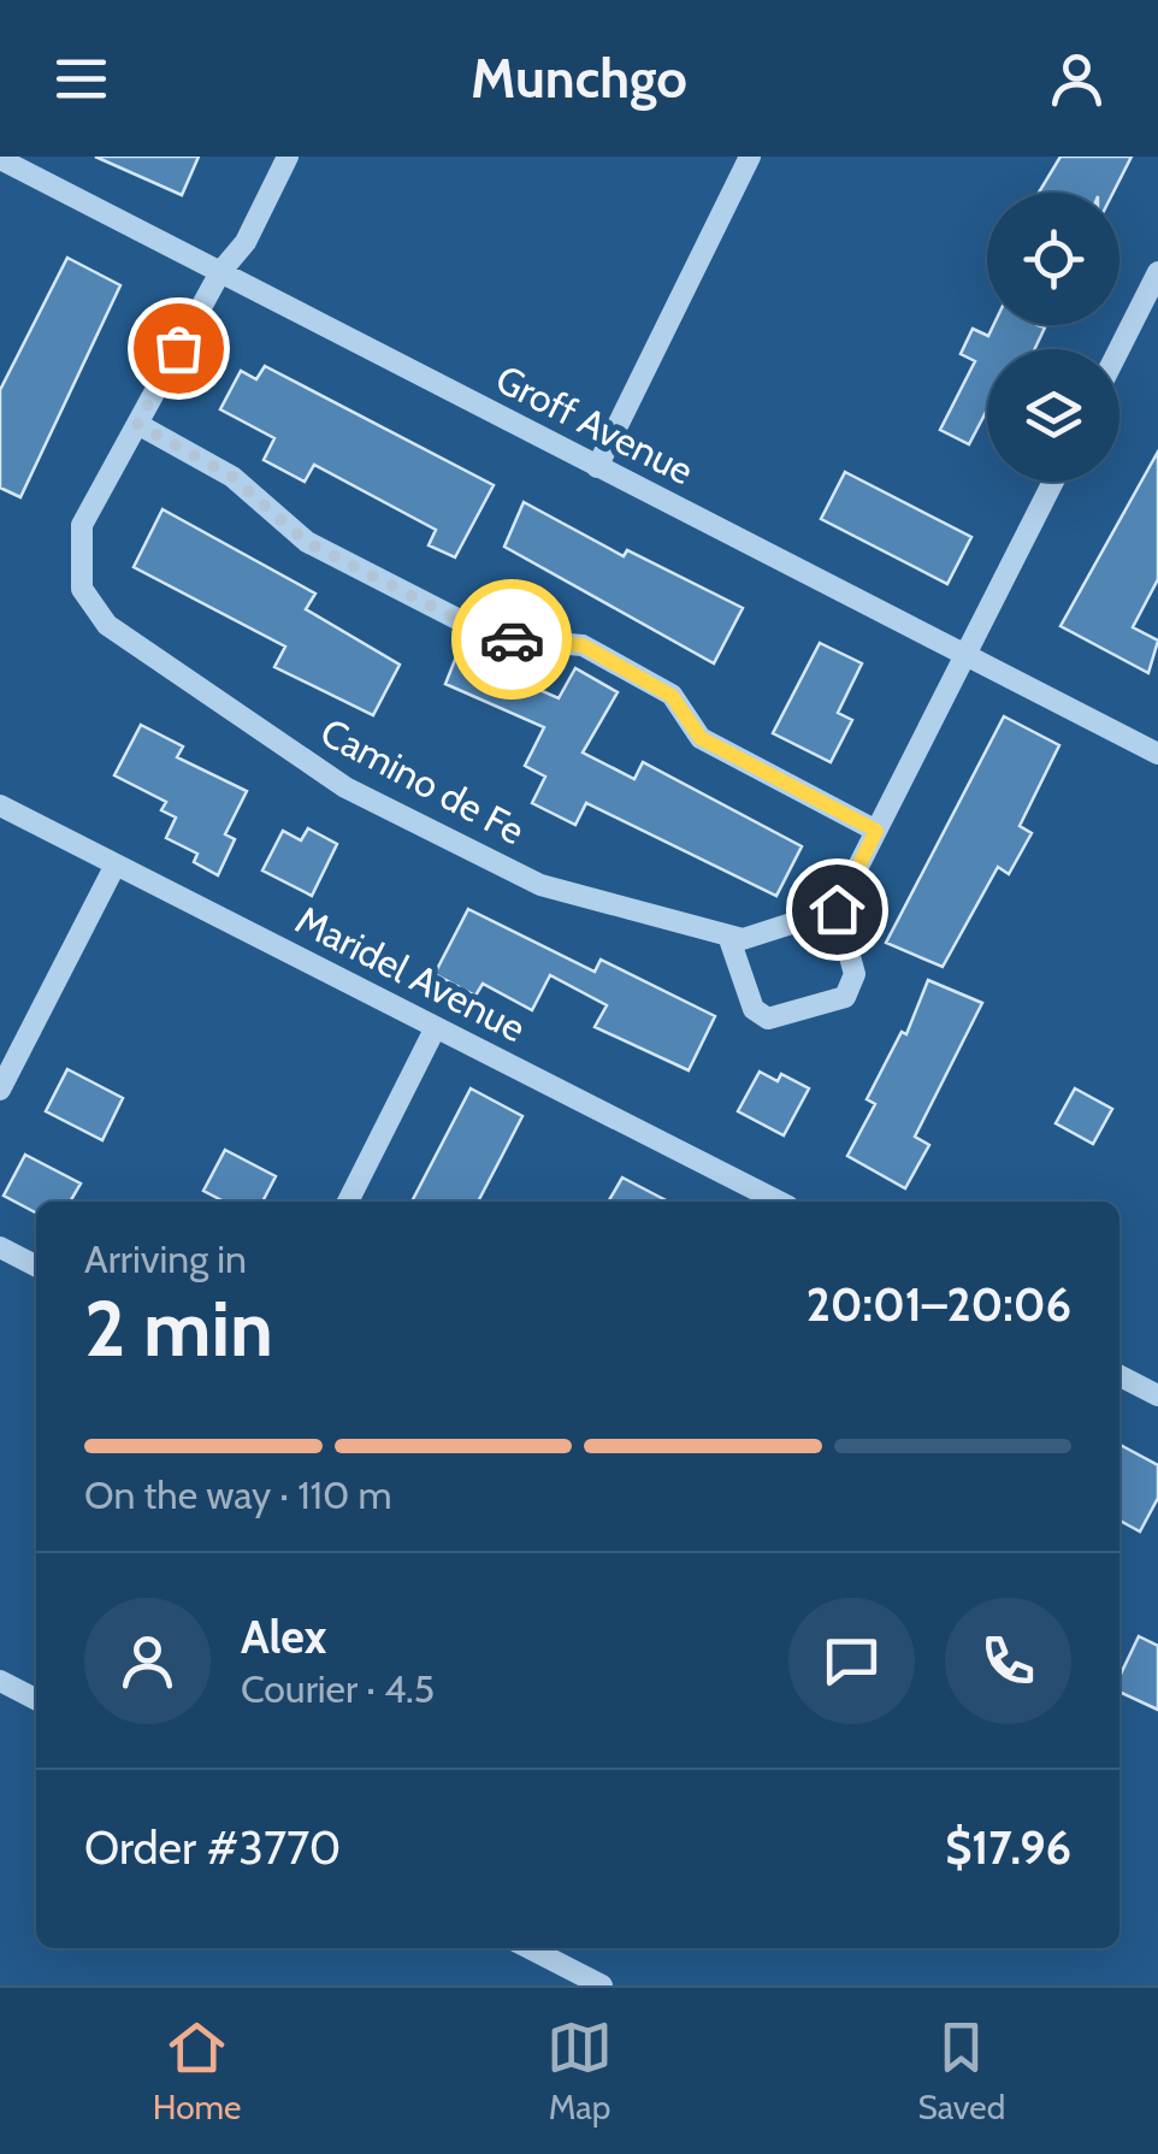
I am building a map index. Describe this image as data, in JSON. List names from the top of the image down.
{
  "streets": {
    "street": ["Groff Avenue", "Camino de Fe", "Maridel Avenue"]
  },
  "page": {
    "header": "Munchgo",
    "heading": ["2 min", "Arriving in", "20:01–20:06"],
    "panel": [
      "Alex",
      "Courier · 4.5",
      "Order #3770",
      "$17.96"
    ],
    "bar": "On the way · 110 m",
    "tabs": ["Home", "Map", "Saved"]
  }
}
